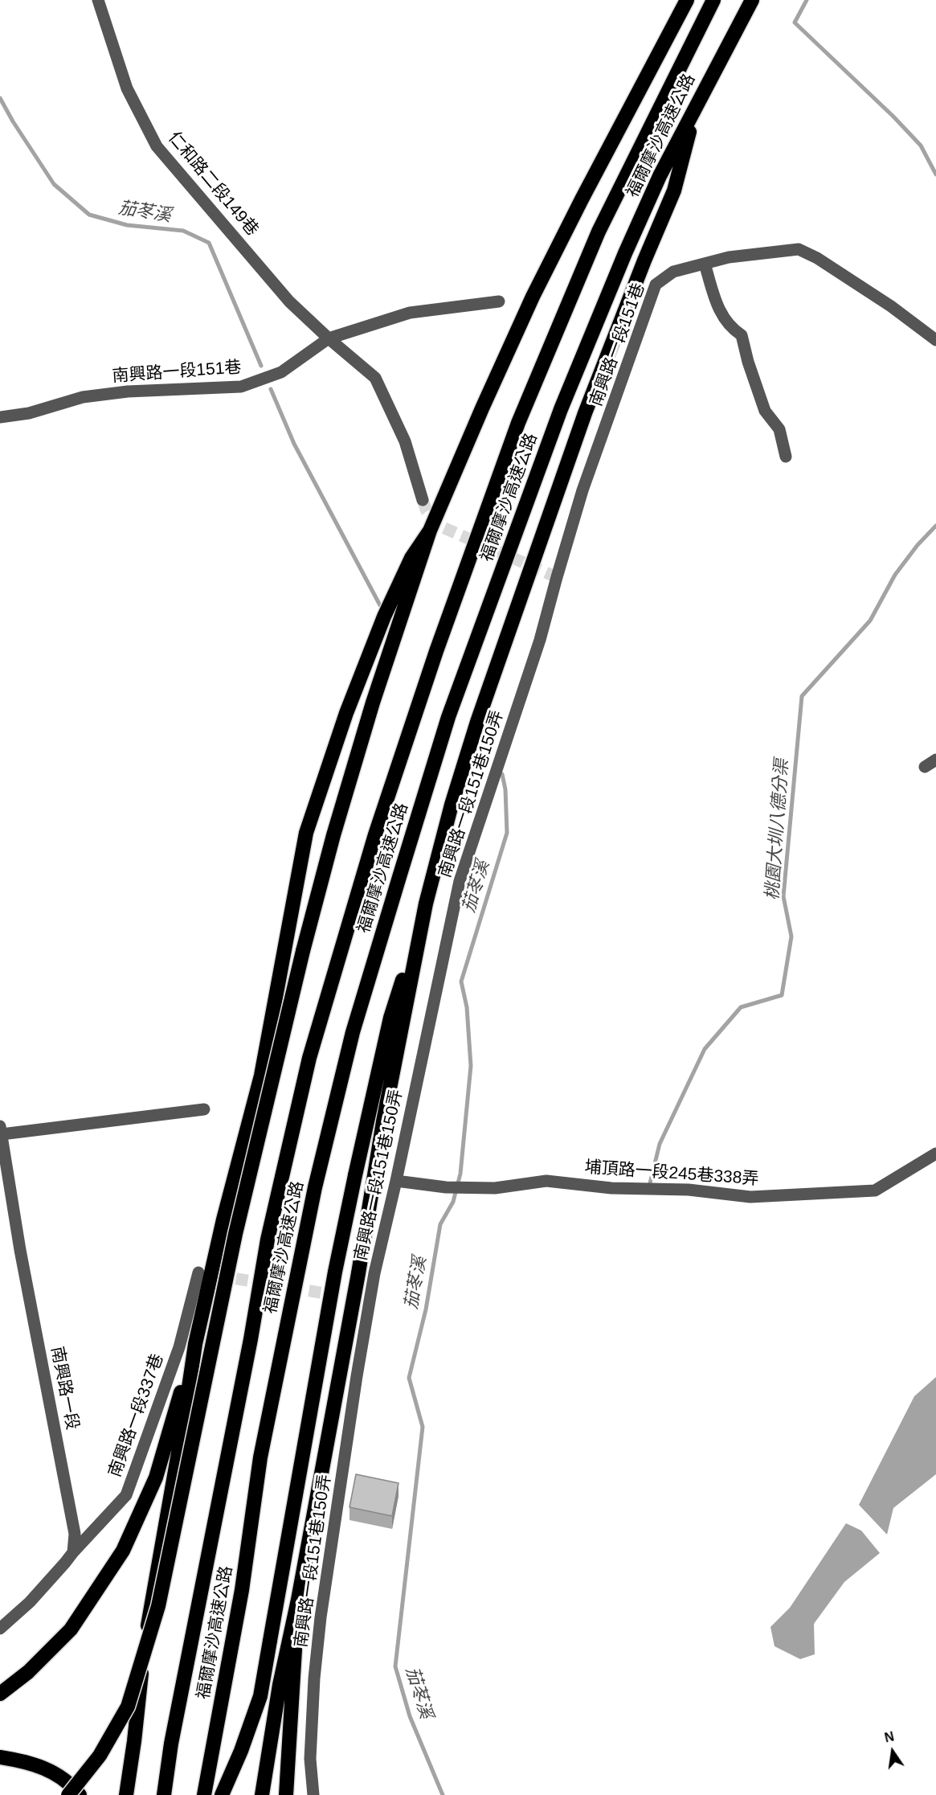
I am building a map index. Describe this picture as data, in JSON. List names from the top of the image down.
{
  "streets": {
    "highway": ["福爾摩沙高速公路"],
    "street": [
      "仁和路二段149巷",
      "南興路一段151巷",
      "南興路一段151巷150弄",
      "埔頂路一段245巷338弄",
      "南興路一段",
      "南興路一段337巷"
    ]
  },
  "crossings": [
    ["仁和路二段149巷", "南興路一段151巷"],
    ["南興路一段151巷", "南興路一段151巷150弄"],
    ["南興路一段151巷150弄", "埔頂路一段245巷338弄"],
    ["南興路一段", "南興路一段337巷"]
  ],
  "water": ["茄苳溪", "桃園大圳八德分渠"],
  "north": "top"
}
